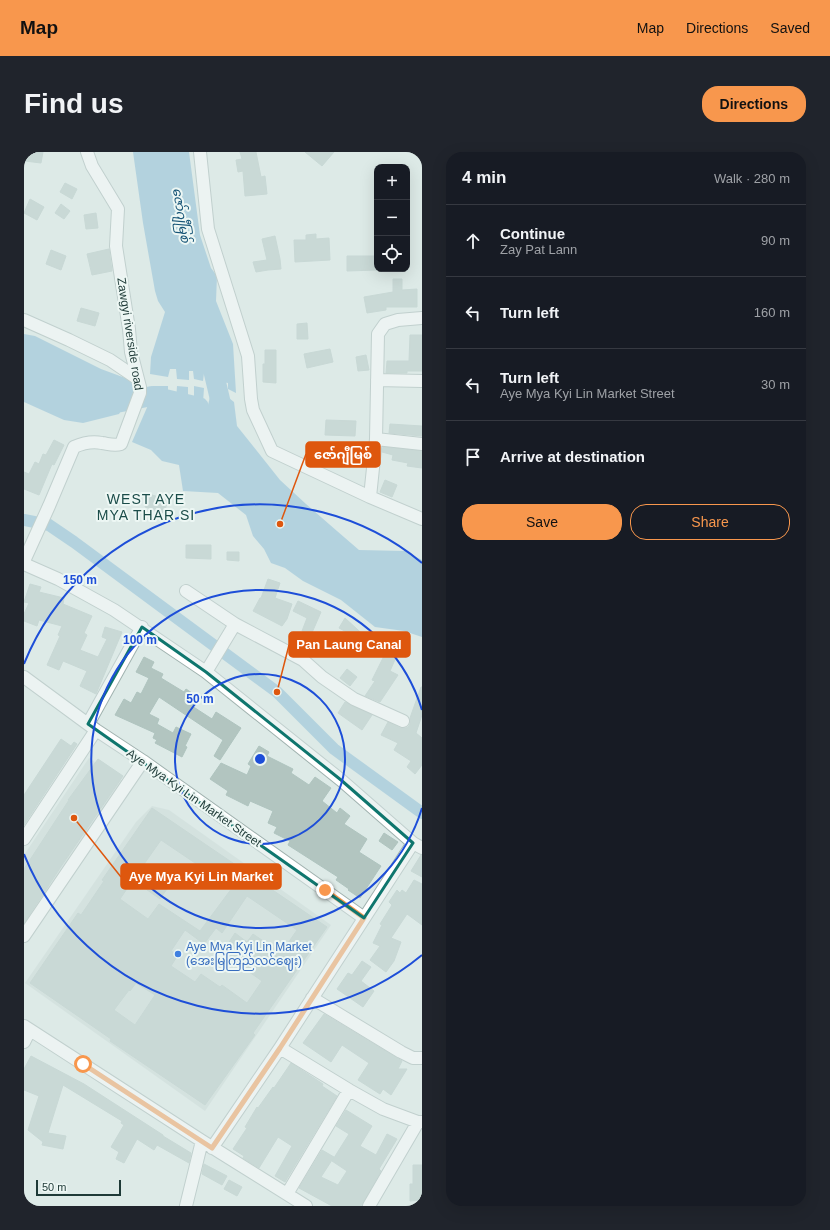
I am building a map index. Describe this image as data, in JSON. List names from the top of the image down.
{
  "streets": {
    "street": ["Zawgyi riverside road", "Aye Mya Kyi Lin Market Street"]
  },
  "districts": ["WEST AYE MYA THAR SI"],
  "water": ["ဇော်ဂျီမြစ်"],
  "places": [
    "ဇော်ဂျီမြစ်",
    "Pan Laung Canal",
    "Aye Mya Kyi Lin Market",
    "Aye Mya Kyi Lin Market (အေးမြကြည်လင်ဈေး)"
  ],
  "scale_bar": "50 m",
  "page": {
    "header": "Map",
    "nav": ["Map", "Directions", "Saved"],
    "buttons": [
      "Directions",
      ["Save", "Share"]
    ],
    "title": "Find us",
    "heading": ["4 min", "Walk · 280 m"],
    "map_buttons": ["+", "−"],
    "list": [
      ["Continue", "Zay Pat Lann", "90 m"],
      ["Turn left", "160 m"],
      ["Turn left", "Aye Mya Kyi Lin Market Street", "30 m"],
      "Arrive at destination"
    ],
    "scale": "50 m"
  },
  "rings": ["150 m", "100 m", "50 m"]
}
